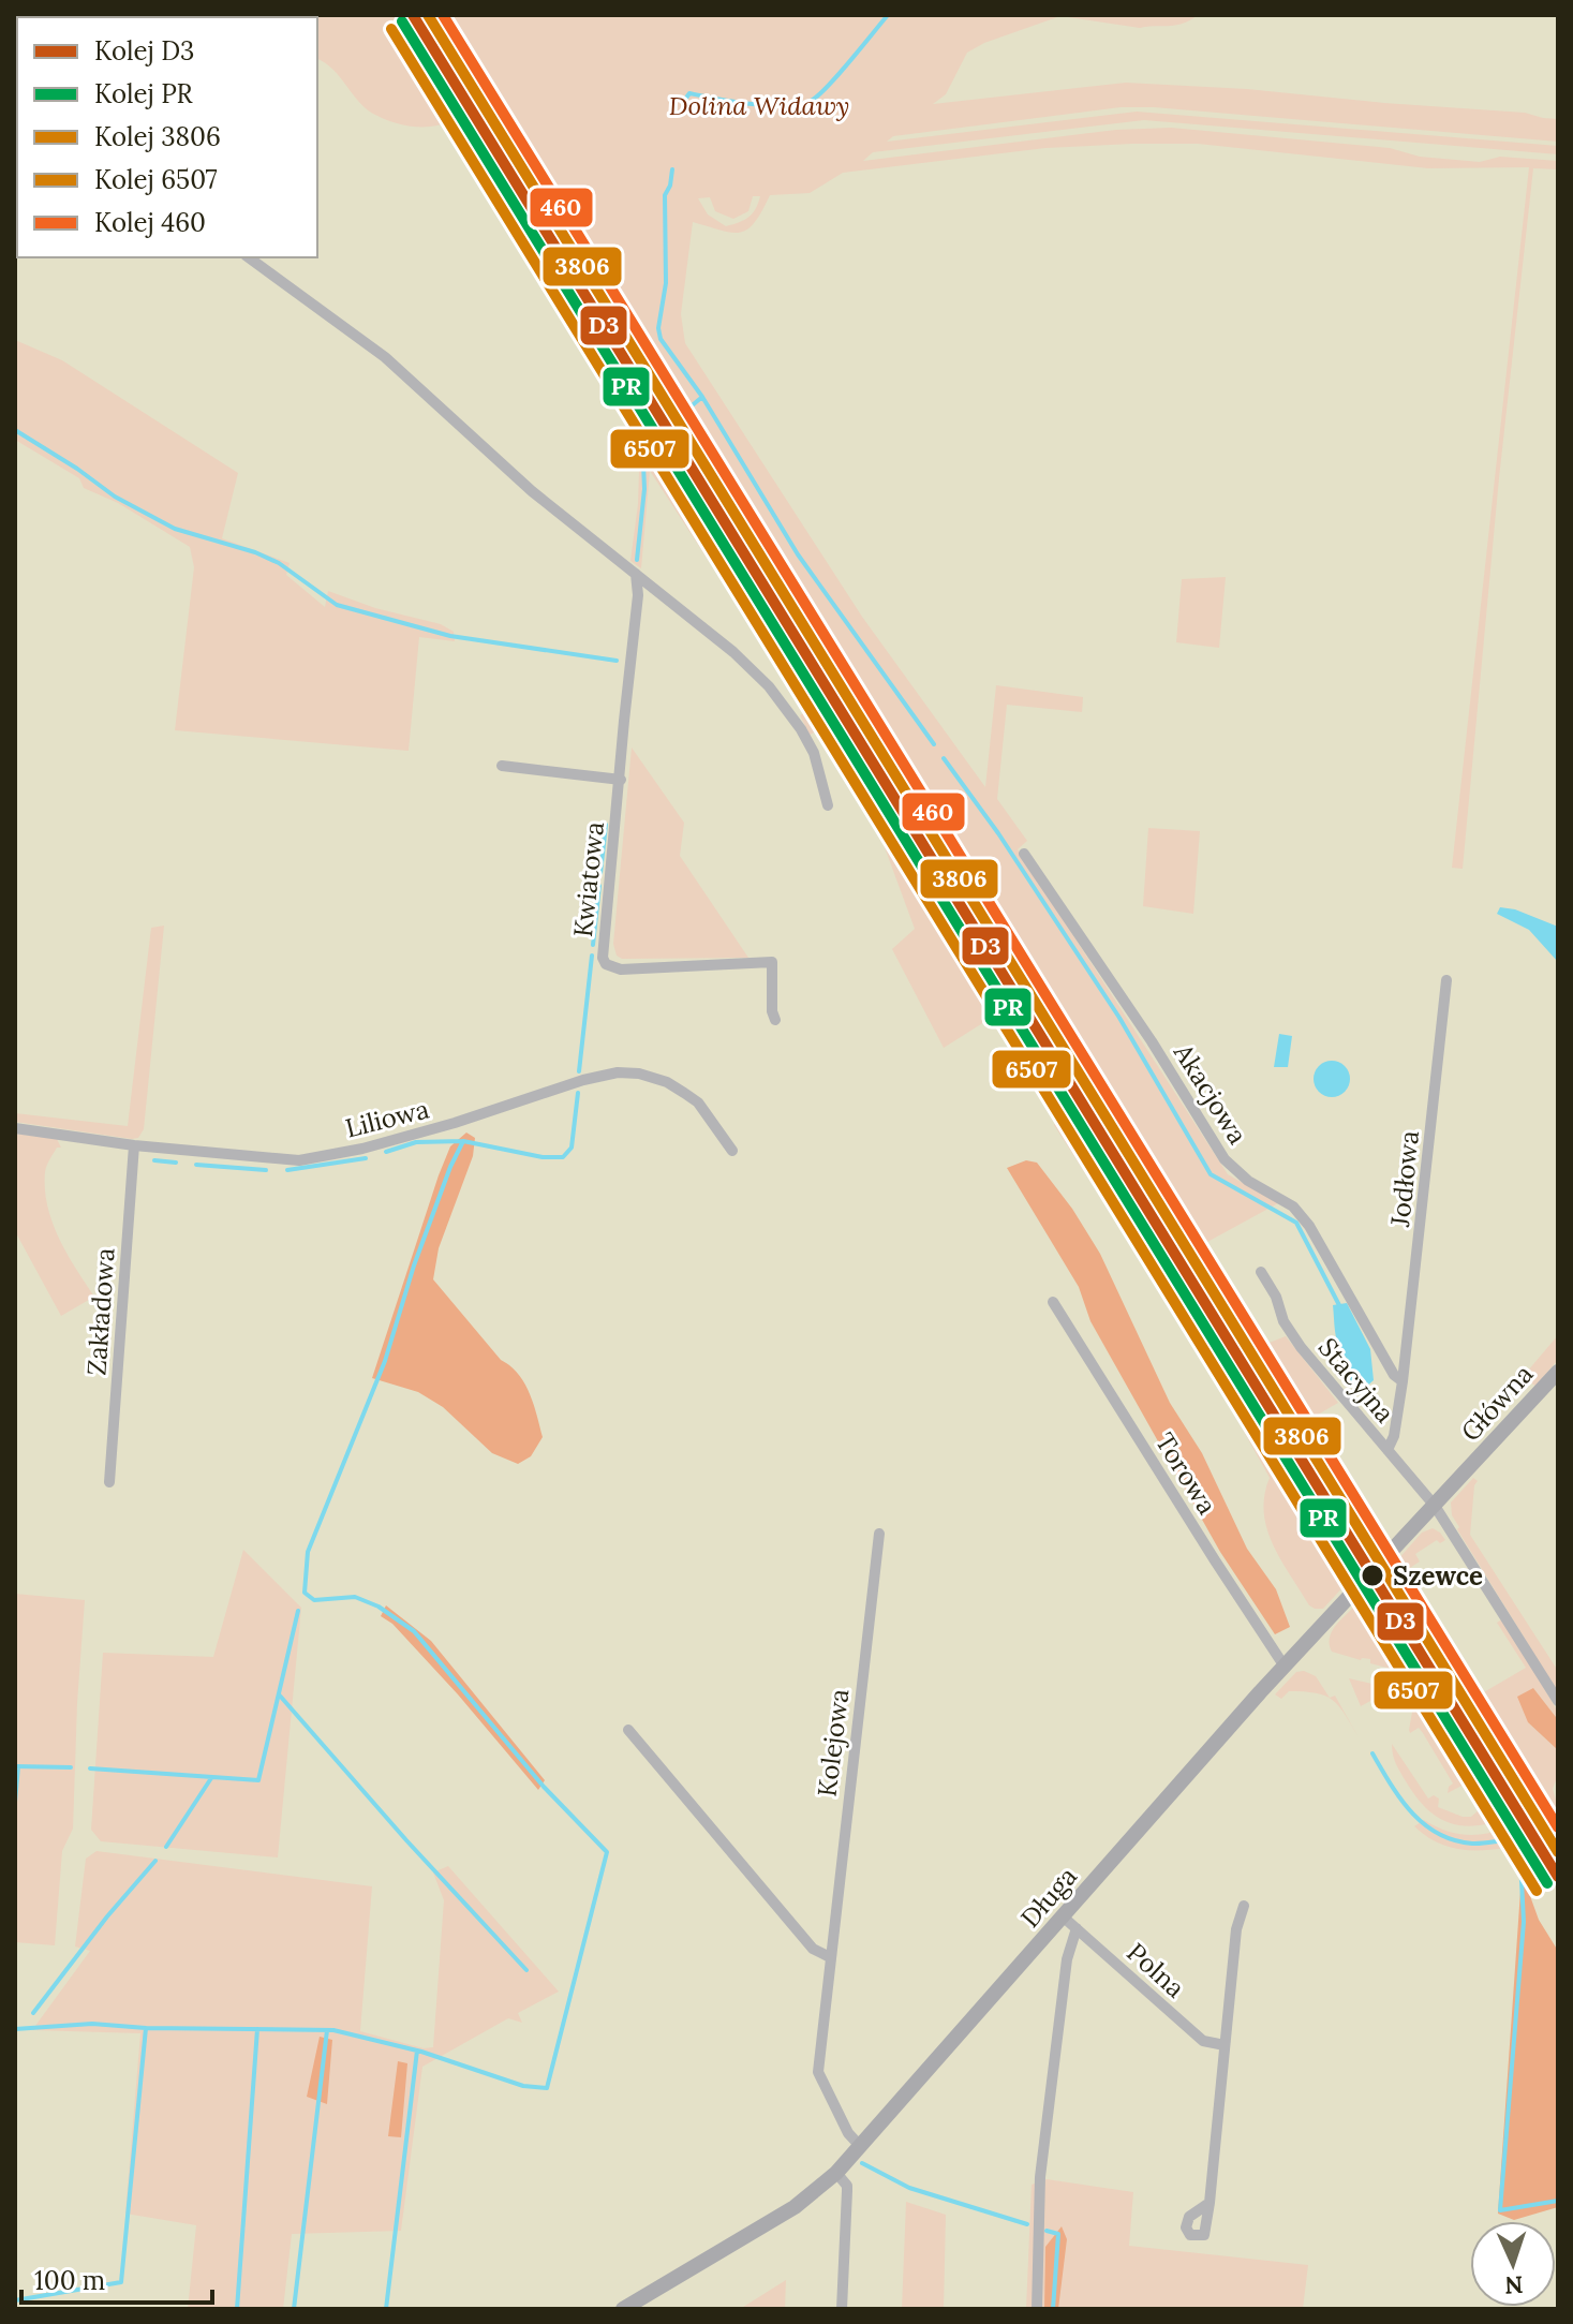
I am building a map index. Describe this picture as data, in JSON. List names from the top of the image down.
{
  "streets": {
    "street": [
      "Kwiatowa",
      "Akacjowa",
      "Liliowa",
      "Jodłowa",
      "Zakładowa",
      "Stacyjna",
      "Główna",
      "Torowa",
      "Kolejowa",
      "Długa",
      "Polna"
    ]
  },
  "crossings": [
    ["Akacjowa", "Jodłowa"],
    ["Liliowa", "Zakładowa"],
    ["Jodłowa", "Stacyjna"],
    ["Stacyjna", "Długa"],
    ["Główna", "Długa"],
    ["Torowa", "Długa"],
    ["Kolejowa", "Długa"],
    ["Długa", "Polna"]
  ],
  "parks": ["Dolina Widawy"],
  "places": ["Szewce"],
  "lines": [
    "rail line D3",
    "rail line 3806",
    "rail line 460",
    "rail line PR",
    "rail line 6507"
  ],
  "legend": [
    "Kolej D3",
    "Kolej PR",
    "Kolej 3806",
    "Kolej 6507",
    "Kolej 460"
  ],
  "scale_bar": "100 m",
  "north": "bottom"
}
